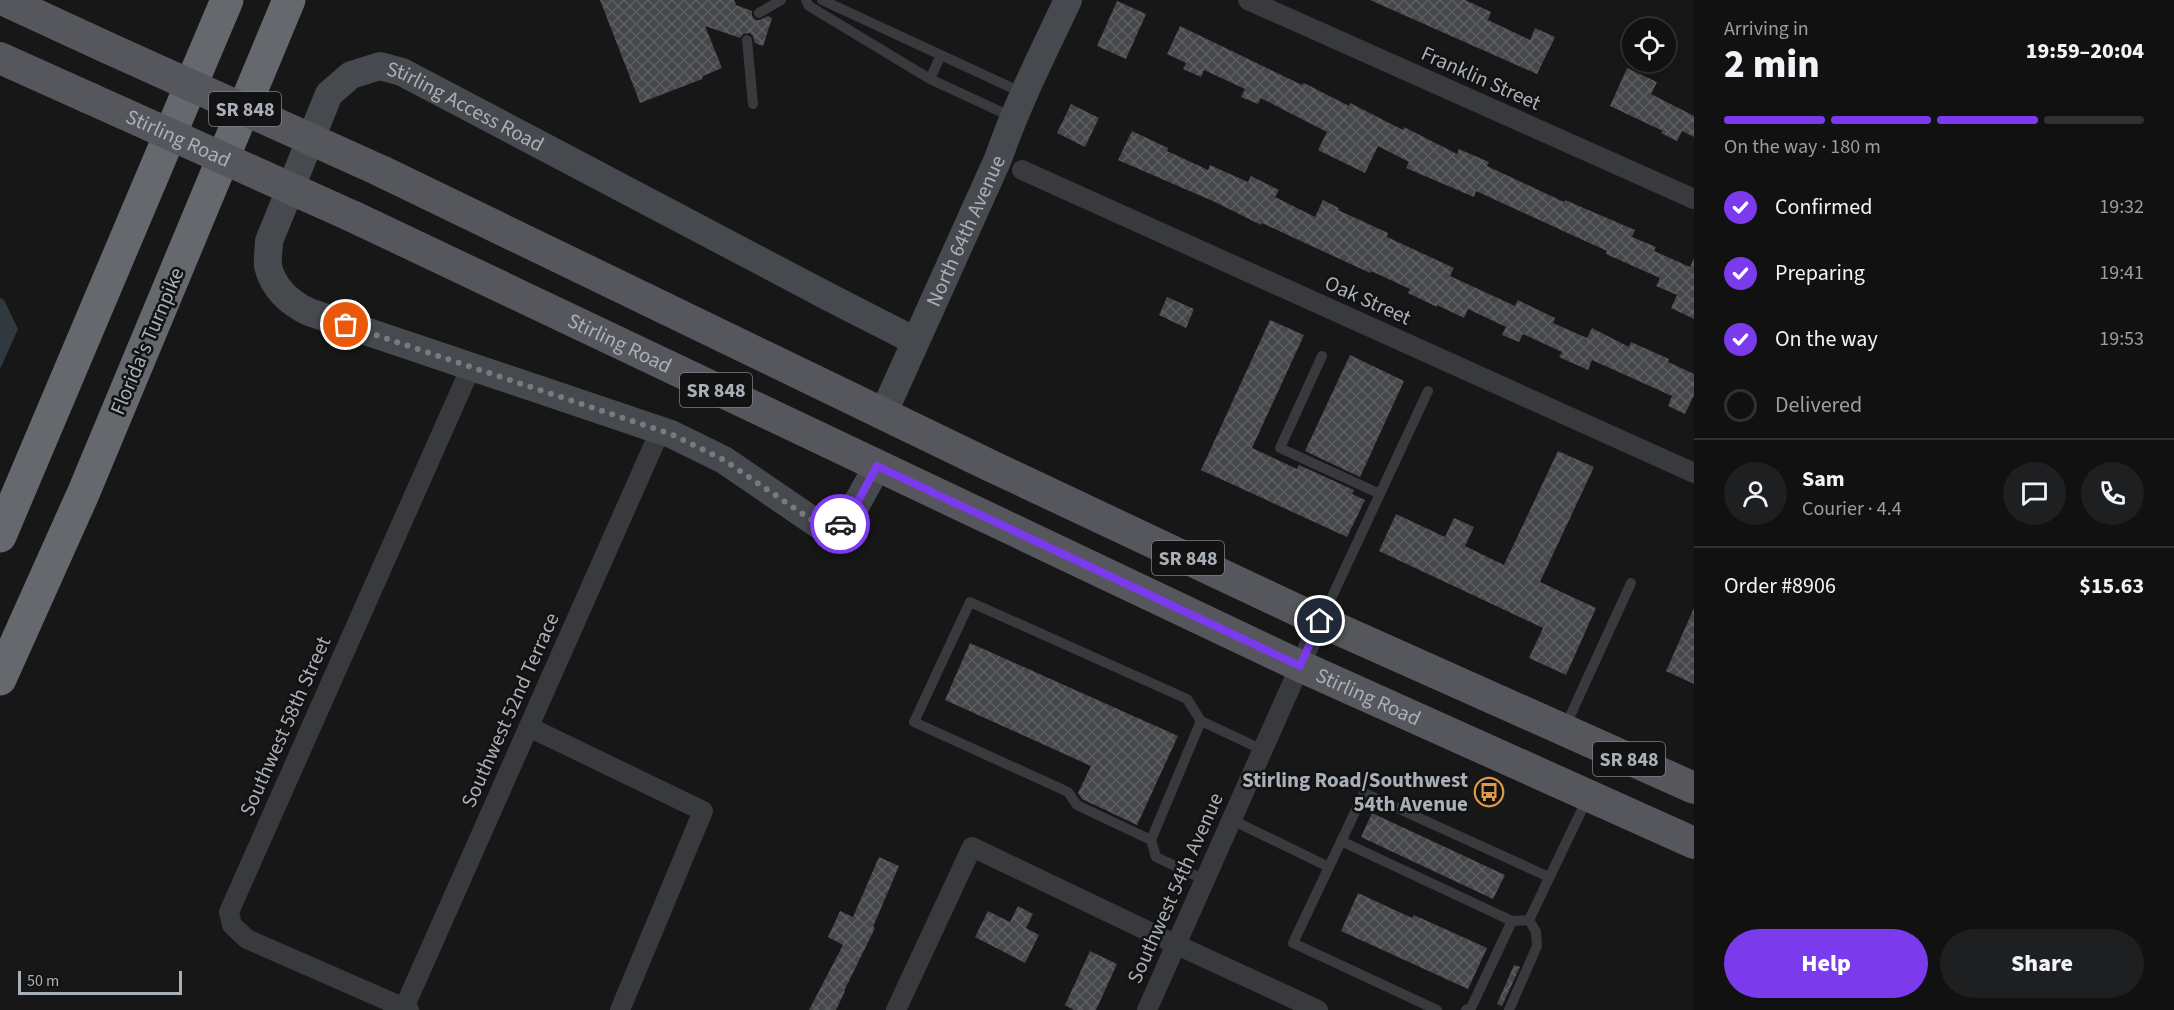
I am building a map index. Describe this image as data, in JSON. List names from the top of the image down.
{
  "streets": {
    "highway": ["Florida's Turnpike"],
    "main road": ["SR 848", "Stirling Road"],
    "street": [
      "Franklin Street",
      "Stirling Access Road",
      "North 64th Avenue",
      "Oak Street",
      "Southwest 52nd Terrace",
      "Southwest 58th Street",
      "Southwest 54th Avenue"
    ]
  },
  "crossings": [
    ["SR 848", "North 64th Avenue"],
    ["SR 848", "Southwest 54th Avenue"],
    ["Stirling Access Road", "Stirling Road"],
    ["Stirling Access Road", "North 64th Avenue"],
    ["Stirling Access Road", "Southwest 52nd Terrace"],
    ["Stirling Access Road", "Southwest 58th Street"],
    ["Stirling Road", "Southwest 54th Avenue"],
    ["Southwest 52nd Terrace", "Southwest 58th Street"]
  ],
  "places": {
    "bus stop": ["Stirling Road/Southwest 54th Avenue"]
  },
  "scale_bar": "50 m",
  "page": {
    "heading": ["2 min", "Arriving in", "19:59–20:04"],
    "panel": [
      "Sam",
      "Courier · 4.4",
      "Order #8906",
      "$15.63"
    ],
    "bar": "On the way · 180 m",
    "list": [
      ["Confirmed", "19:32"],
      ["Preparing", "19:41"],
      ["On the way", "19:53"],
      "Delivered"
    ],
    "buttons": ["Help", "Share"],
    "scale": "50 m"
  }
}
